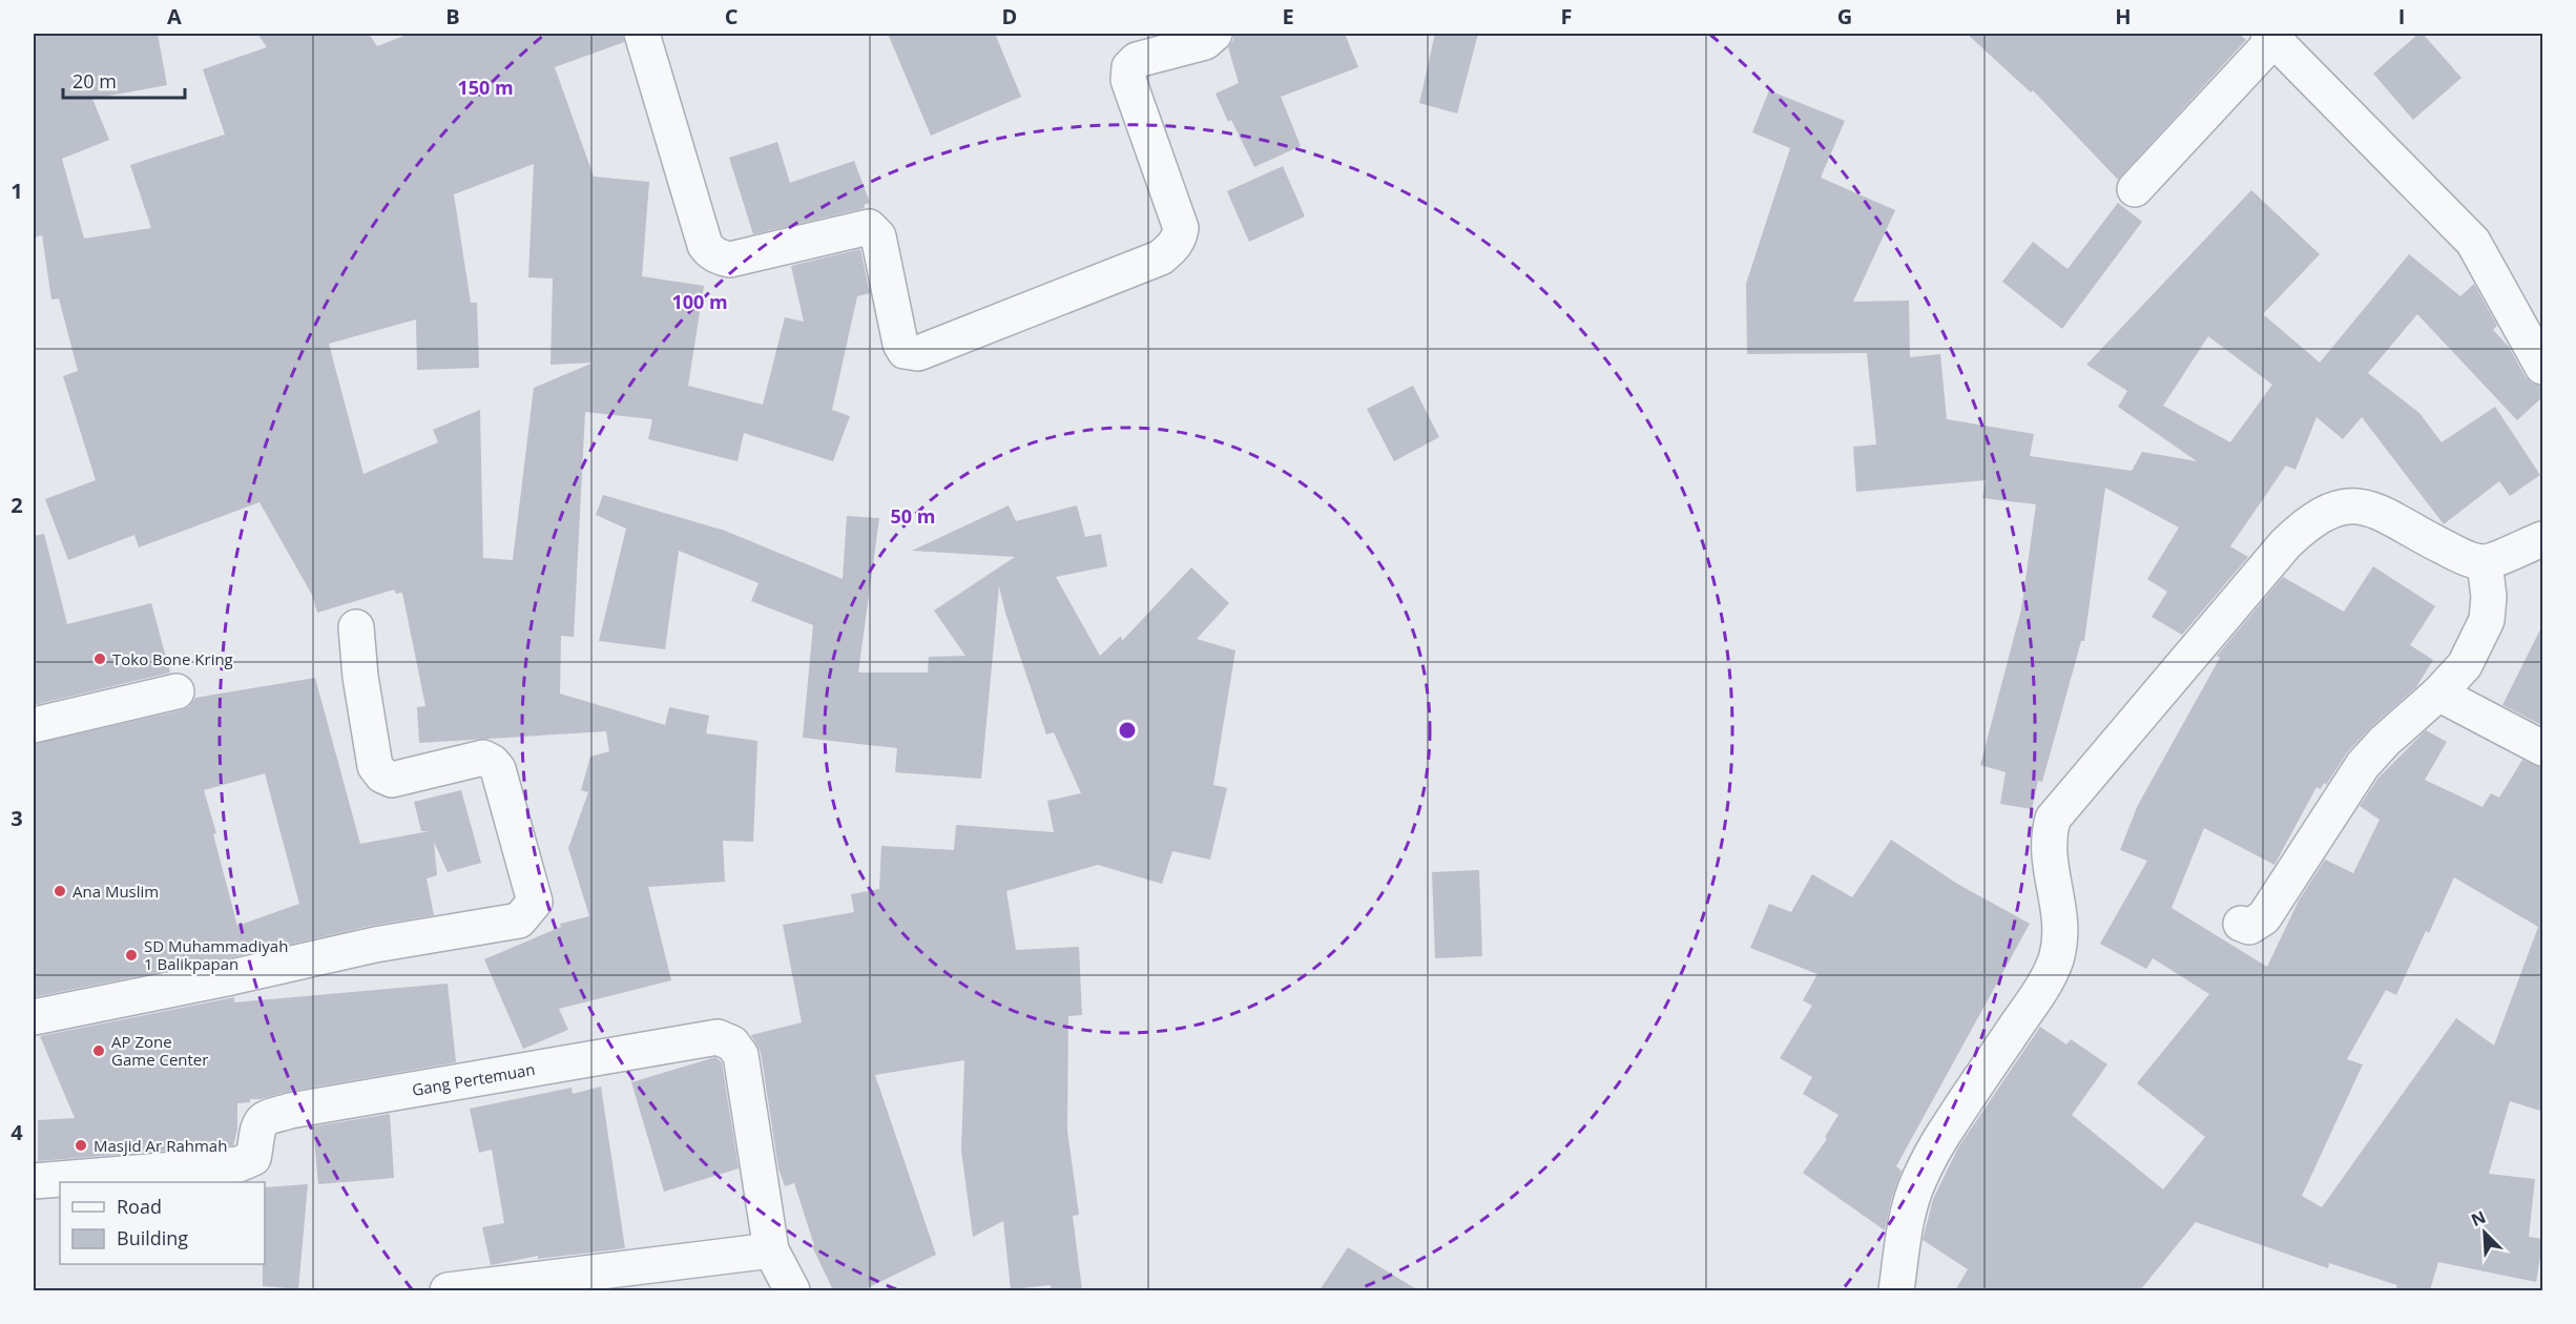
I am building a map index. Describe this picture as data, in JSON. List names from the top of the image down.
{
  "streets": {
    "street": ["Gang Pertemuan"]
  },
  "places": [
    "Toko Bone Kring",
    "Ana Muslim",
    "SD Muhammadiyah 1 Balikpapan",
    "AP Zone Game Center",
    "Masjid Ar Rahmah"
  ],
  "legend": ["Road", "Building"],
  "scale_bar": "20 m",
  "north": "top left",
  "grid": {
    "columns": [
      "A",
      "B",
      "C",
      "D",
      "E",
      "F",
      "G",
      "H",
      "I"
    ],
    "rows": [
      "1",
      "2",
      "3",
      "4"
    ]
  },
  "rings": ["150 m", "100 m", "50 m"]
}
